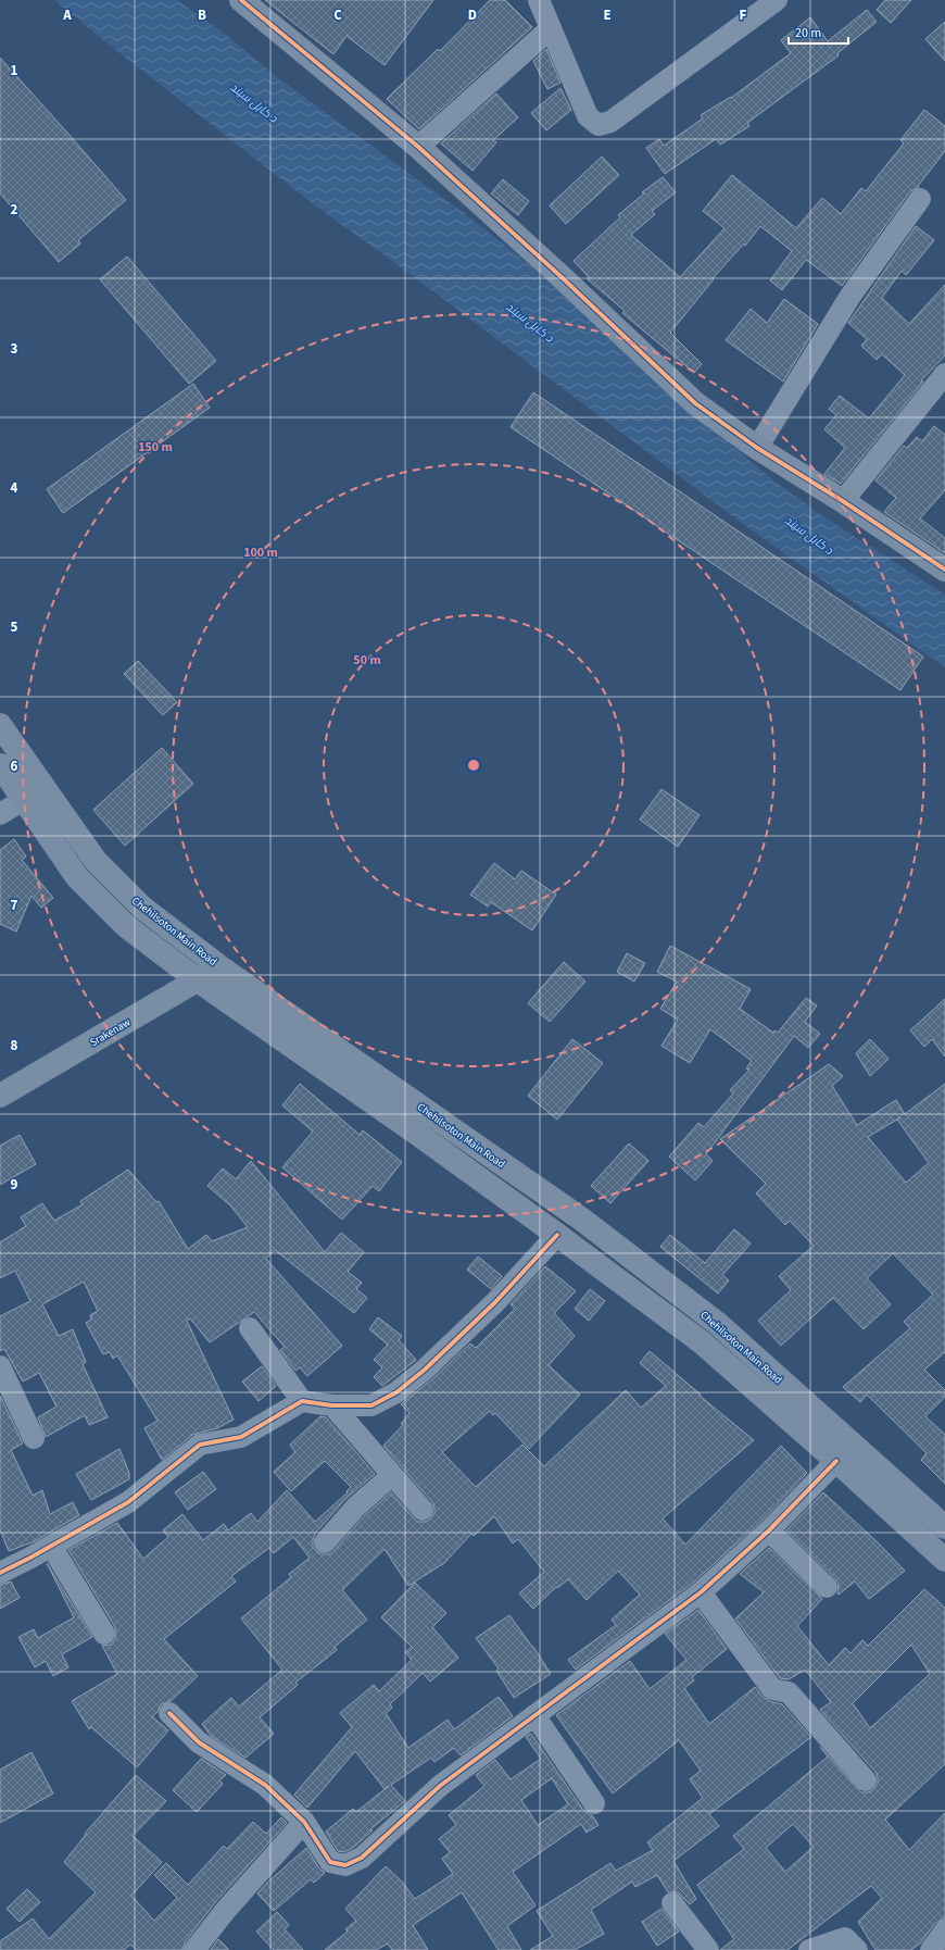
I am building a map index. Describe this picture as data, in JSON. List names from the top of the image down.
{
  "streets": {
    "main road": ["Chehilsoton Main Road", "Srakenaw"]
  },
  "crossings": [
    ["Chehilsoton Main Road", "Srakenaw"]
  ],
  "water": ["د کابل سيند"],
  "scale_bar": "20 m",
  "grid": {
    "columns": [
      "A",
      "B",
      "C",
      "D",
      "E",
      "F"
    ],
    "rows": [
      "1",
      "2",
      "3",
      "4",
      "5",
      "6",
      "7",
      "8",
      "9"
    ]
  },
  "rings": ["150 m", "100 m", "50 m"]
}
